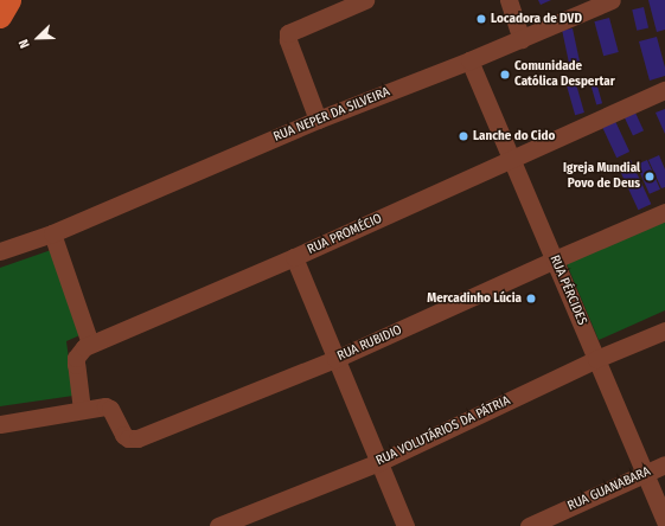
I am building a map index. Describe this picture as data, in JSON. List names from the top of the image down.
{
  "streets": {
    "street": [
      "RUA NEPER DA SILVEIRA",
      "RUA PROMÉCIO",
      "RUA PÉRCIDES",
      "RUA RUBIDIO",
      "RUA VOLUTÁRIOS DA PÁTRIA",
      "RUA GUANABARA"
    ]
  },
  "crossings": [
    ["RUA NEPER DA SILVEIRA", "RUA PÉRCIDES"],
    ["RUA PROMÉCIO", "RUA PÉRCIDES"],
    ["RUA PROMÉCIO", "RUA RUBIDIO"],
    ["RUA PÉRCIDES", "RUA RUBIDIO"],
    ["RUA PÉRCIDES", "RUA VOLUTÁRIOS DA PÁTRIA"],
    ["RUA PÉRCIDES", "RUA GUANABARA"]
  ],
  "places": [
    "Locadora de DVD",
    "Comunidade Católica Despertar",
    "Lanche do Cido",
    "Igreja Mundial Povo de Deus",
    "Mercadinho Lúcia"
  ],
  "north": "bottom left"
}
